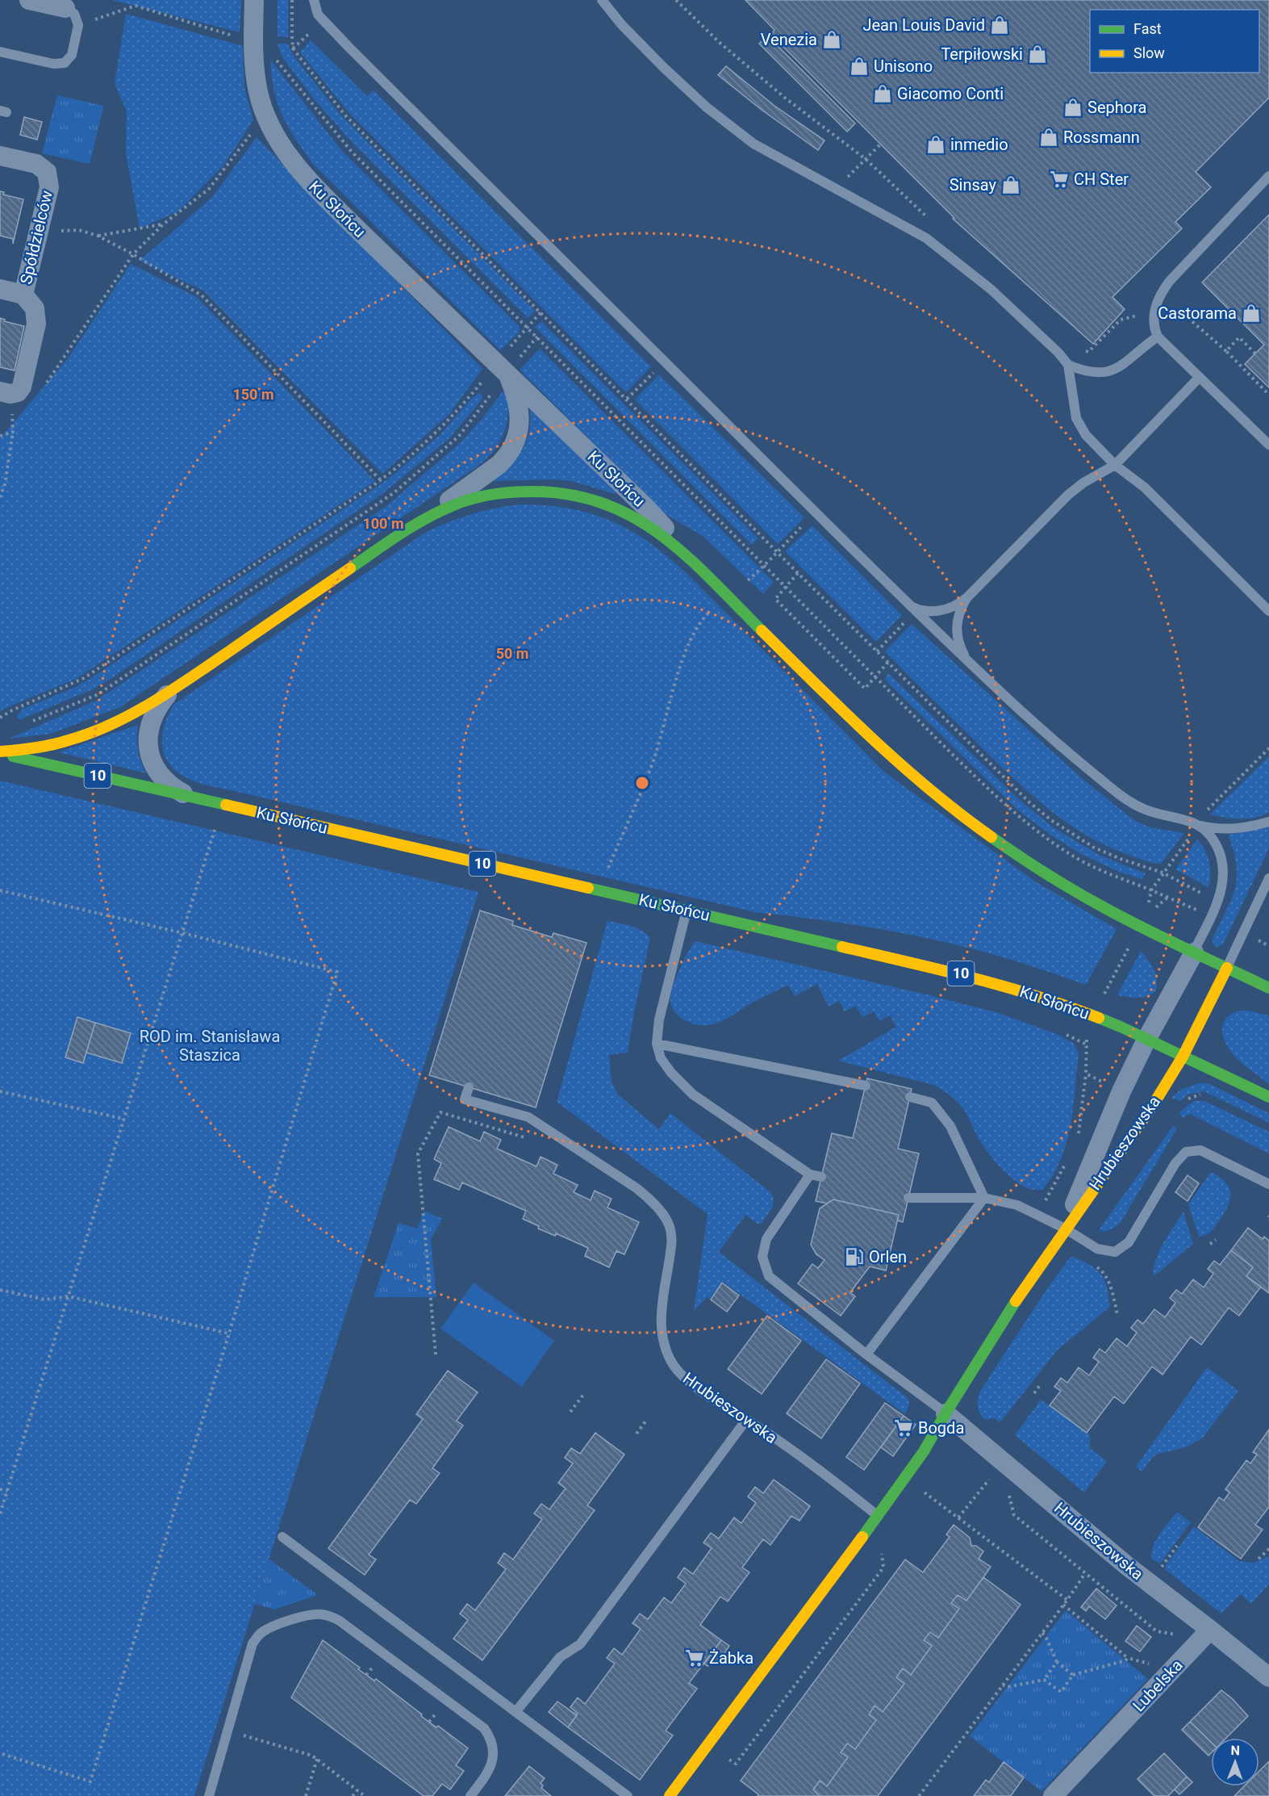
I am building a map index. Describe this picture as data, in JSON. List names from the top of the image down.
{
  "streets": {
    "main road": ["Ku Słońcu", "10", "Hrubieszowska"],
    "street": ["Spółdzielców", "Lubelska"]
  },
  "crossings": [
    ["Ku Słońcu", "Hrubieszowska"],
    ["Hrubieszowska", "Lubelska"]
  ],
  "parks": ["ROD im. Stanisława Staszica"],
  "places": {
    "shop": [
      "Jean Louis David",
      "Venezia",
      "Terpiłowski",
      "Unisono",
      "Giacomo Conti",
      "Sephora",
      "Rossmann",
      "inmedio",
      "Sinsay",
      "Castorama"
    ],
    "supermarket": ["CH Ster", "Bogda", "Żabka"],
    "fuel station": ["Orlen"]
  },
  "legend": ["Fast", "Slow"],
  "north": "top",
  "rings": ["150 m", "100 m", "50 m"]
}
